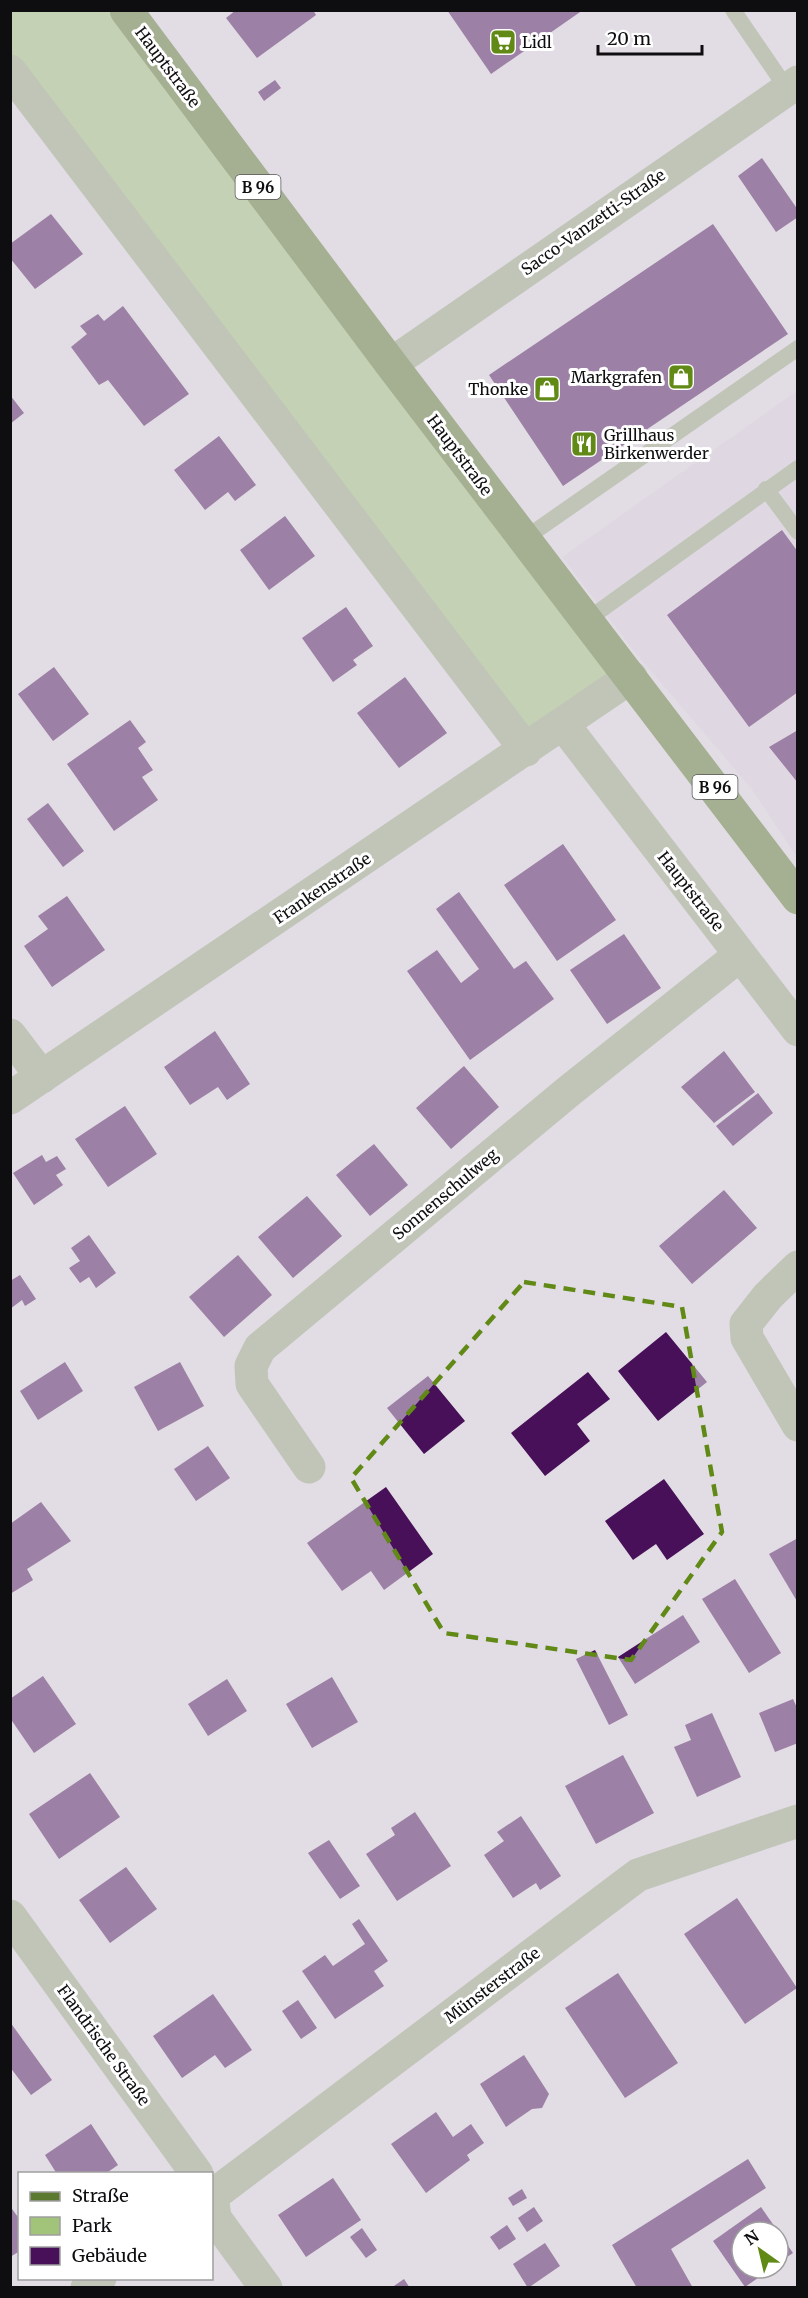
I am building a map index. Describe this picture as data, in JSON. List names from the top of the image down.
{
  "streets": {
    "main road": ["Hauptstraße", "B 96"],
    "street": [
      "Sacco-Vanzetti-Straße",
      "Frankenstraße",
      "Sonnenschulweg",
      "Münsterstraße",
      "Flandrische Straße"
    ]
  },
  "crossings": [
    ["Hauptstraße", "Sacco-Vanzetti-Straße"],
    ["Hauptstraße", "Frankenstraße"],
    ["Hauptstraße", "Sonnenschulweg"]
  ],
  "places": {
    "supermarket": ["Lidl"],
    "shop": ["Markgrafen", "Thonke"],
    "restaurant": ["Grillhaus Birkenwerder"]
  },
  "legend": ["Straße", "Park", "Gebäude"],
  "scale_bar": "20 m",
  "north": "top left"
}
